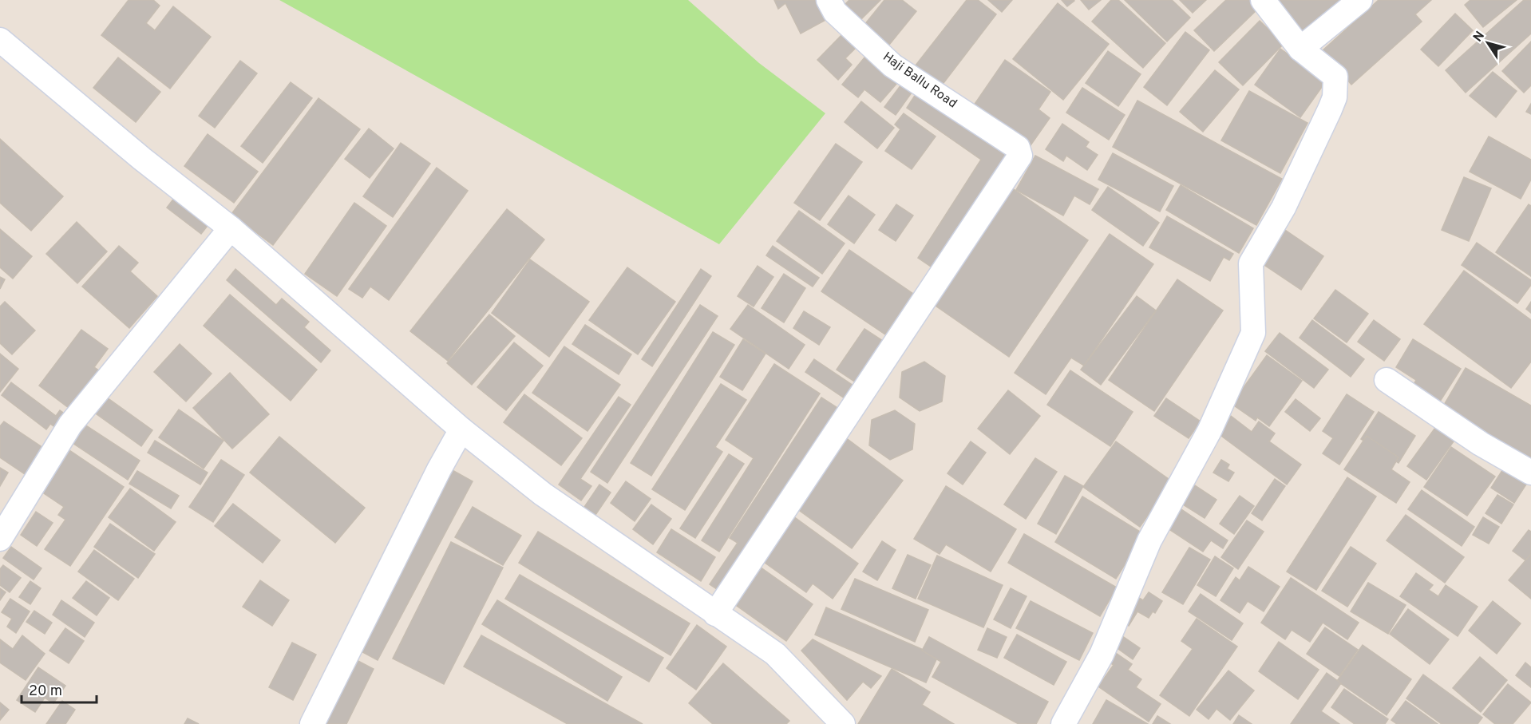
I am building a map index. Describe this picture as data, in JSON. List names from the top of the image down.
{
  "streets": {
    "street": ["Haji Ballu Road"]
  },
  "scale_bar": "20 m",
  "north": "top left"
}
